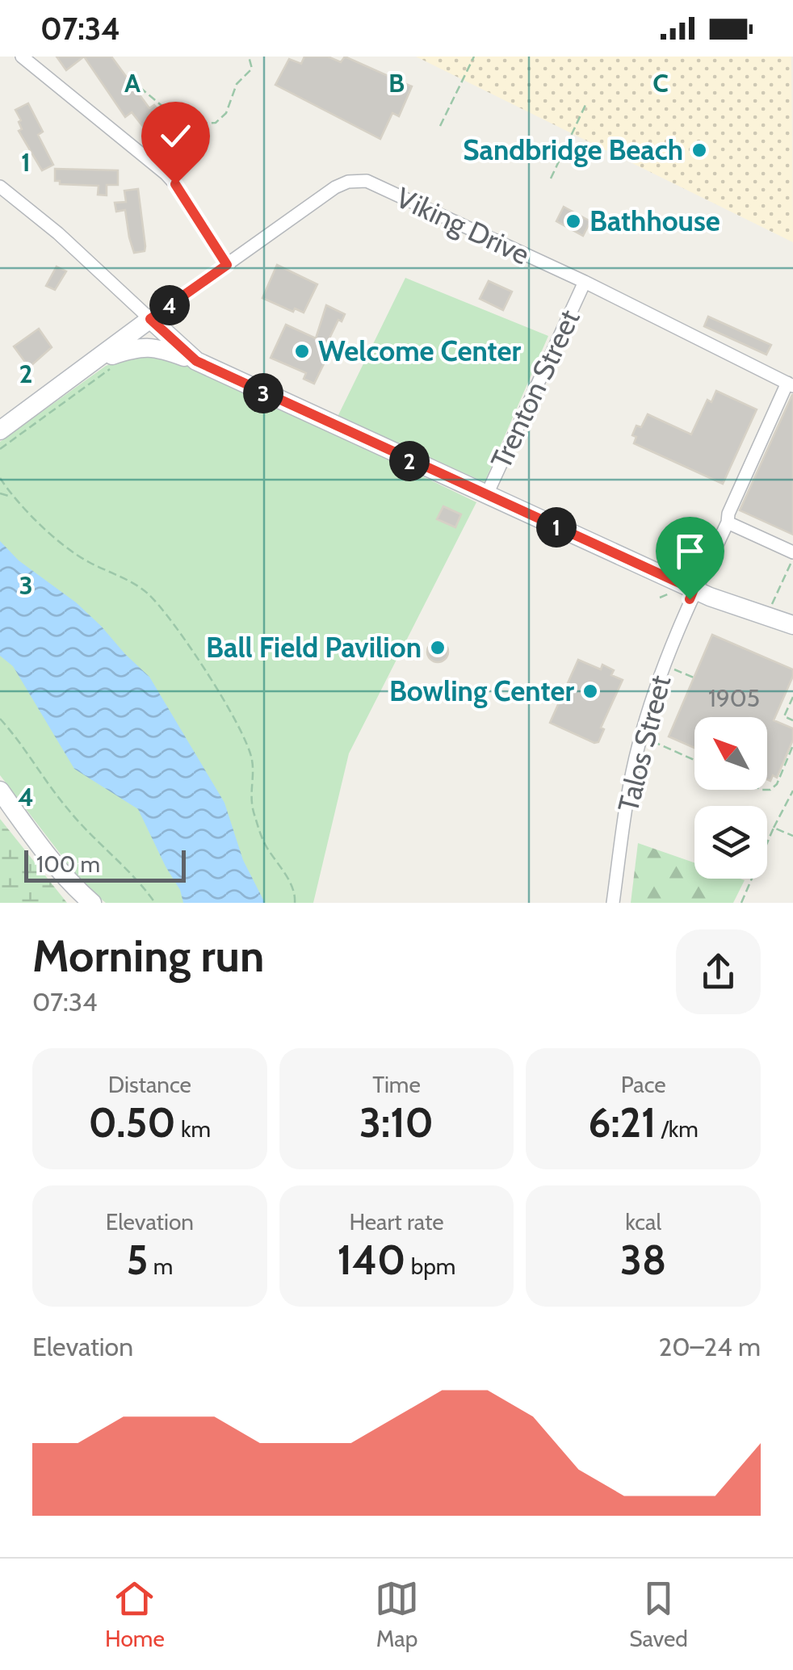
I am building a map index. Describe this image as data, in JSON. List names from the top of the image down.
{
  "streets": {
    "street": ["Viking Drive", "Trenton Street", "Talos Street"]
  },
  "crossings": [
    ["Viking Drive", "Trenton Street"],
    ["Viking Drive", "Talos Street"]
  ],
  "places": [
    "Sandbridge Beach",
    "Bathhouse",
    "Welcome Center",
    "Ball Field Pavilion",
    "Bowling Center"
  ],
  "house_numbers": ["1905"],
  "scale_bar": "100 m",
  "north": "top left",
  "page": {
    "status": "07:34",
    "pins": [
      "4",
      "3",
      "2",
      "1"
    ],
    "scale": "100 m",
    "heading": ["Morning run", "07:34"],
    "stats": [
      ["Distance", "0.50 km"],
      ["Time", "3:10"],
      ["Pace", "6:21 /km"],
      ["Elevation", "5 m"],
      ["Heart rate", "140 bpm"],
      ["kcal", "38"]
    ],
    "chart": ["Elevation", "20–24 m"],
    "tabs": ["Home", "Map", "Saved"]
  },
  "grid": {
    "columns": ["A", "B", "C"],
    "rows": [
      "1",
      "2",
      "3",
      "4"
    ]
  }
}
